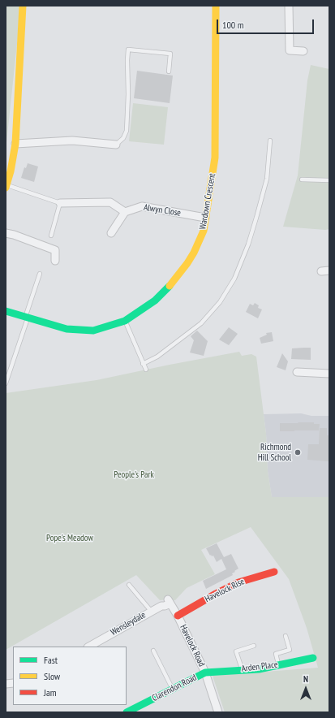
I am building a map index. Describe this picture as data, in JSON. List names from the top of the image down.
{
  "streets": {
    "street": [
      "Wardown Crescent",
      "Alwyn Close",
      "Havelock Rise",
      "Wensleydale",
      "Havelock Road",
      "Arden Place",
      "Clarendon Road"
    ]
  },
  "crossings": [
    ["Wardown Crescent", "Alwyn Close"],
    ["Havelock Rise", "Havelock Road"],
    ["Wensleydale", "Havelock Road"],
    ["Havelock Road", "Arden Place"],
    ["Havelock Road", "Clarendon Road"],
    ["Arden Place", "Clarendon Road"]
  ],
  "parks": ["People's Park", "Pope's Meadow"],
  "places": ["Richmond Hill School"],
  "legend": ["Fast", "Slow", "Jam"],
  "scale_bar": "100 m",
  "north": "top"
}
